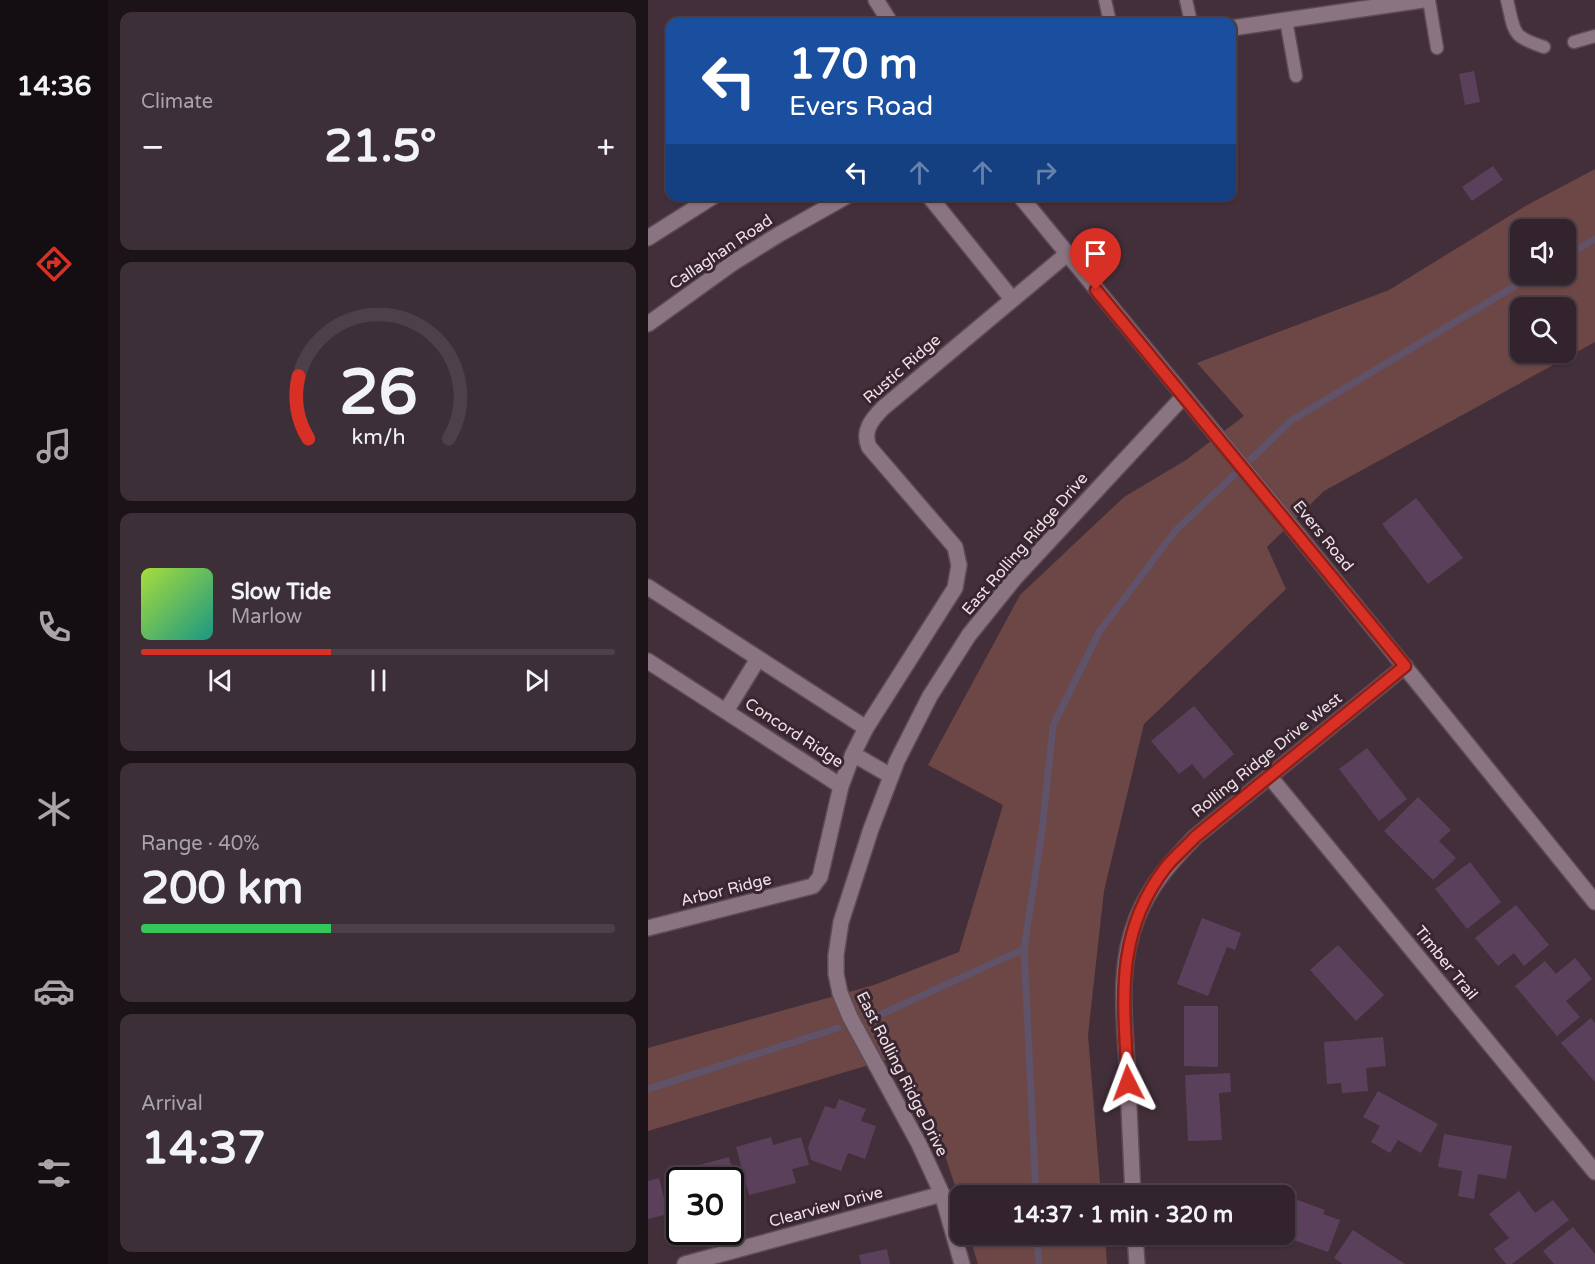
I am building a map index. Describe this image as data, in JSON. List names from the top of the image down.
{
  "streets": {
    "street": [
      "Callaghan Road",
      "Rustic Ridge",
      "Evers Road",
      "East Rolling Ridge Drive",
      "Concord Ridge",
      "Rolling Ridge Drive West",
      "Arbor Ridge",
      "Timber Trail",
      "Clearview Drive"
    ]
  },
  "crossings": [
    ["Rustic Ridge", "Evers Road"],
    ["Rustic Ridge", "East Rolling Ridge Drive"],
    ["Evers Road", "East Rolling Ridge Drive"],
    ["Evers Road", "Rolling Ridge Drive West"],
    ["East Rolling Ridge Drive", "Concord Ridge"],
    ["East Rolling Ridge Drive", "Arbor Ridge"],
    ["East Rolling Ridge Drive", "Clearview Drive"],
    ["Rolling Ridge Drive West", "Timber Trail"]
  ],
  "page": {
    "tabs": "14:36",
    "tile": [
      "Climate",
      ["Range · 40%", "200 km"],
      ["Arrival", "14:37"]
    ],
    "turn": ["170 m", "Evers Road"],
    "heat": ["−", "21.5°", "+"],
    "song": ["Slow Tide", "Marlow"],
    "limit": "30",
    "trip": "14:37 · 1 min · 320 m",
    "gauge": ["26", "km/h"]
  }
}
